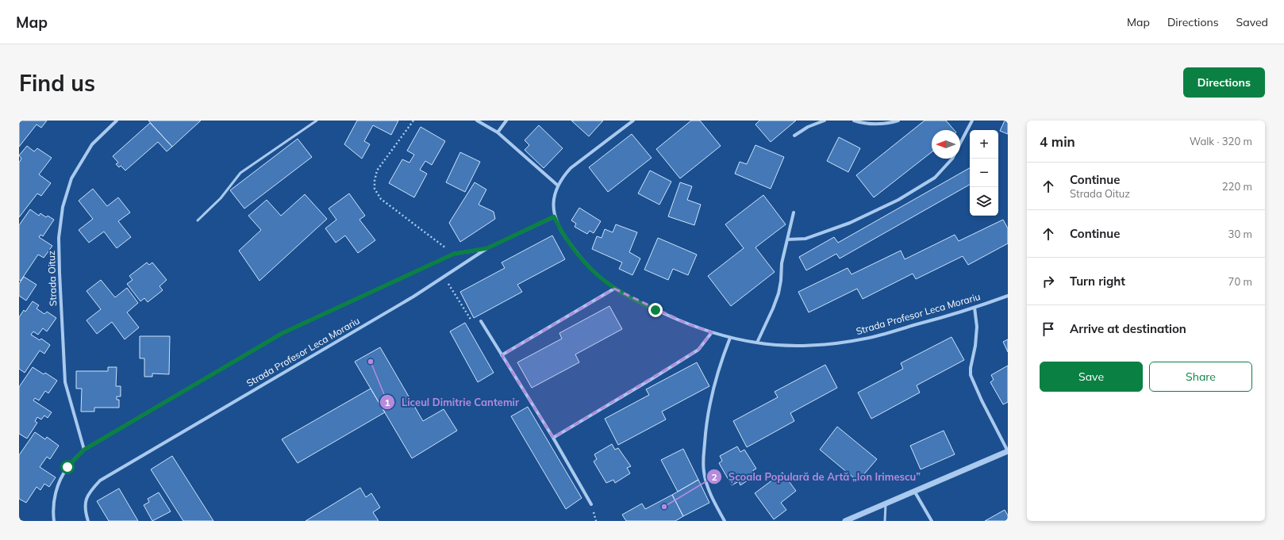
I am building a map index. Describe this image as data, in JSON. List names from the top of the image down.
{
  "streets": {
    "street": ["Strada Oituz", "Strada Profesor Leca Morariu"]
  },
  "places": ["Liceul Dimitrie Cantemir", "Școala Populară de Artă „Ion Irimescu”"],
  "north": "left",
  "page": {
    "header": "Map",
    "nav": ["Map", "Directions", "Saved"],
    "buttons": [
      "Directions",
      ["Save", "Share"]
    ],
    "title": "Find us",
    "heading": ["4 min", "Walk · 320 m"],
    "map_buttons": ["+", "−"],
    "list": [
      ["Continue", "Strada Oituz", "220 m"],
      ["Continue", "30 m"],
      ["Turn right", "70 m"],
      "Arrive at destination"
    ]
  }
}
